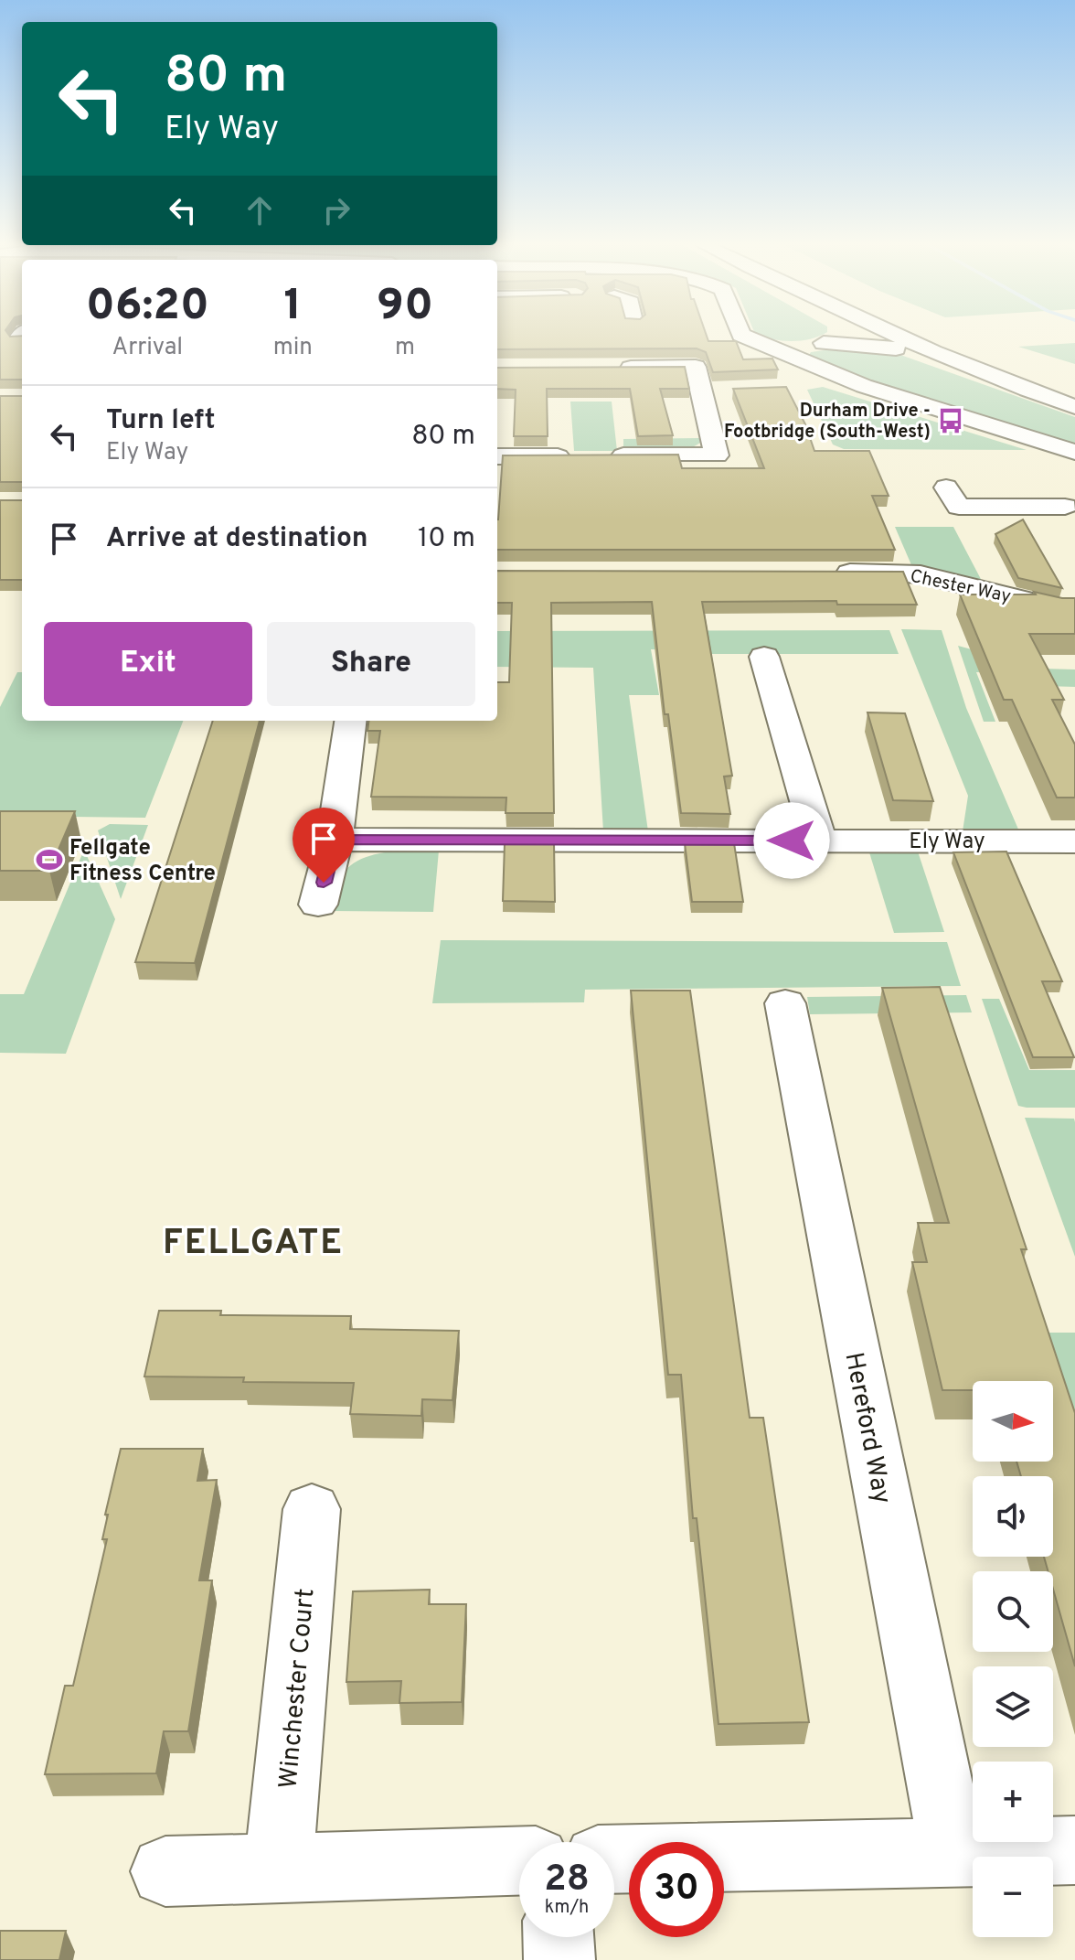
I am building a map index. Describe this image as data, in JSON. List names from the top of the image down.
{
  "streets": {
    "main road": [
      "Chester Way",
      "Ely Way",
      "Hereford Way",
      "Winchester Court"
    ]
  },
  "districts": ["FELLGATE"],
  "places": {
    "bus stop": ["Durham Drive - Footbridge (South-West)"],
    "sports": ["Fellgate Fitness Centre"]
  },
  "north": "right",
  "page": {
    "turn": ["80 m", "Ely Way"],
    "eta": [
      "06:20",
      "Arrival",
      "1",
      "min",
      "90",
      "m"
    ],
    "list": [
      {
        "name": "Turn left",
        "note": "Ely Way",
        "value": "80 m"
      },
      {
        "name": "Arrive at destination",
        "value": "10 m"
      }
    ],
    "buttons": ["Exit", "Share"],
    "map_buttons": ["+", "−"],
    "speed": "28 km/h",
    "limit": "30"
  }
}
